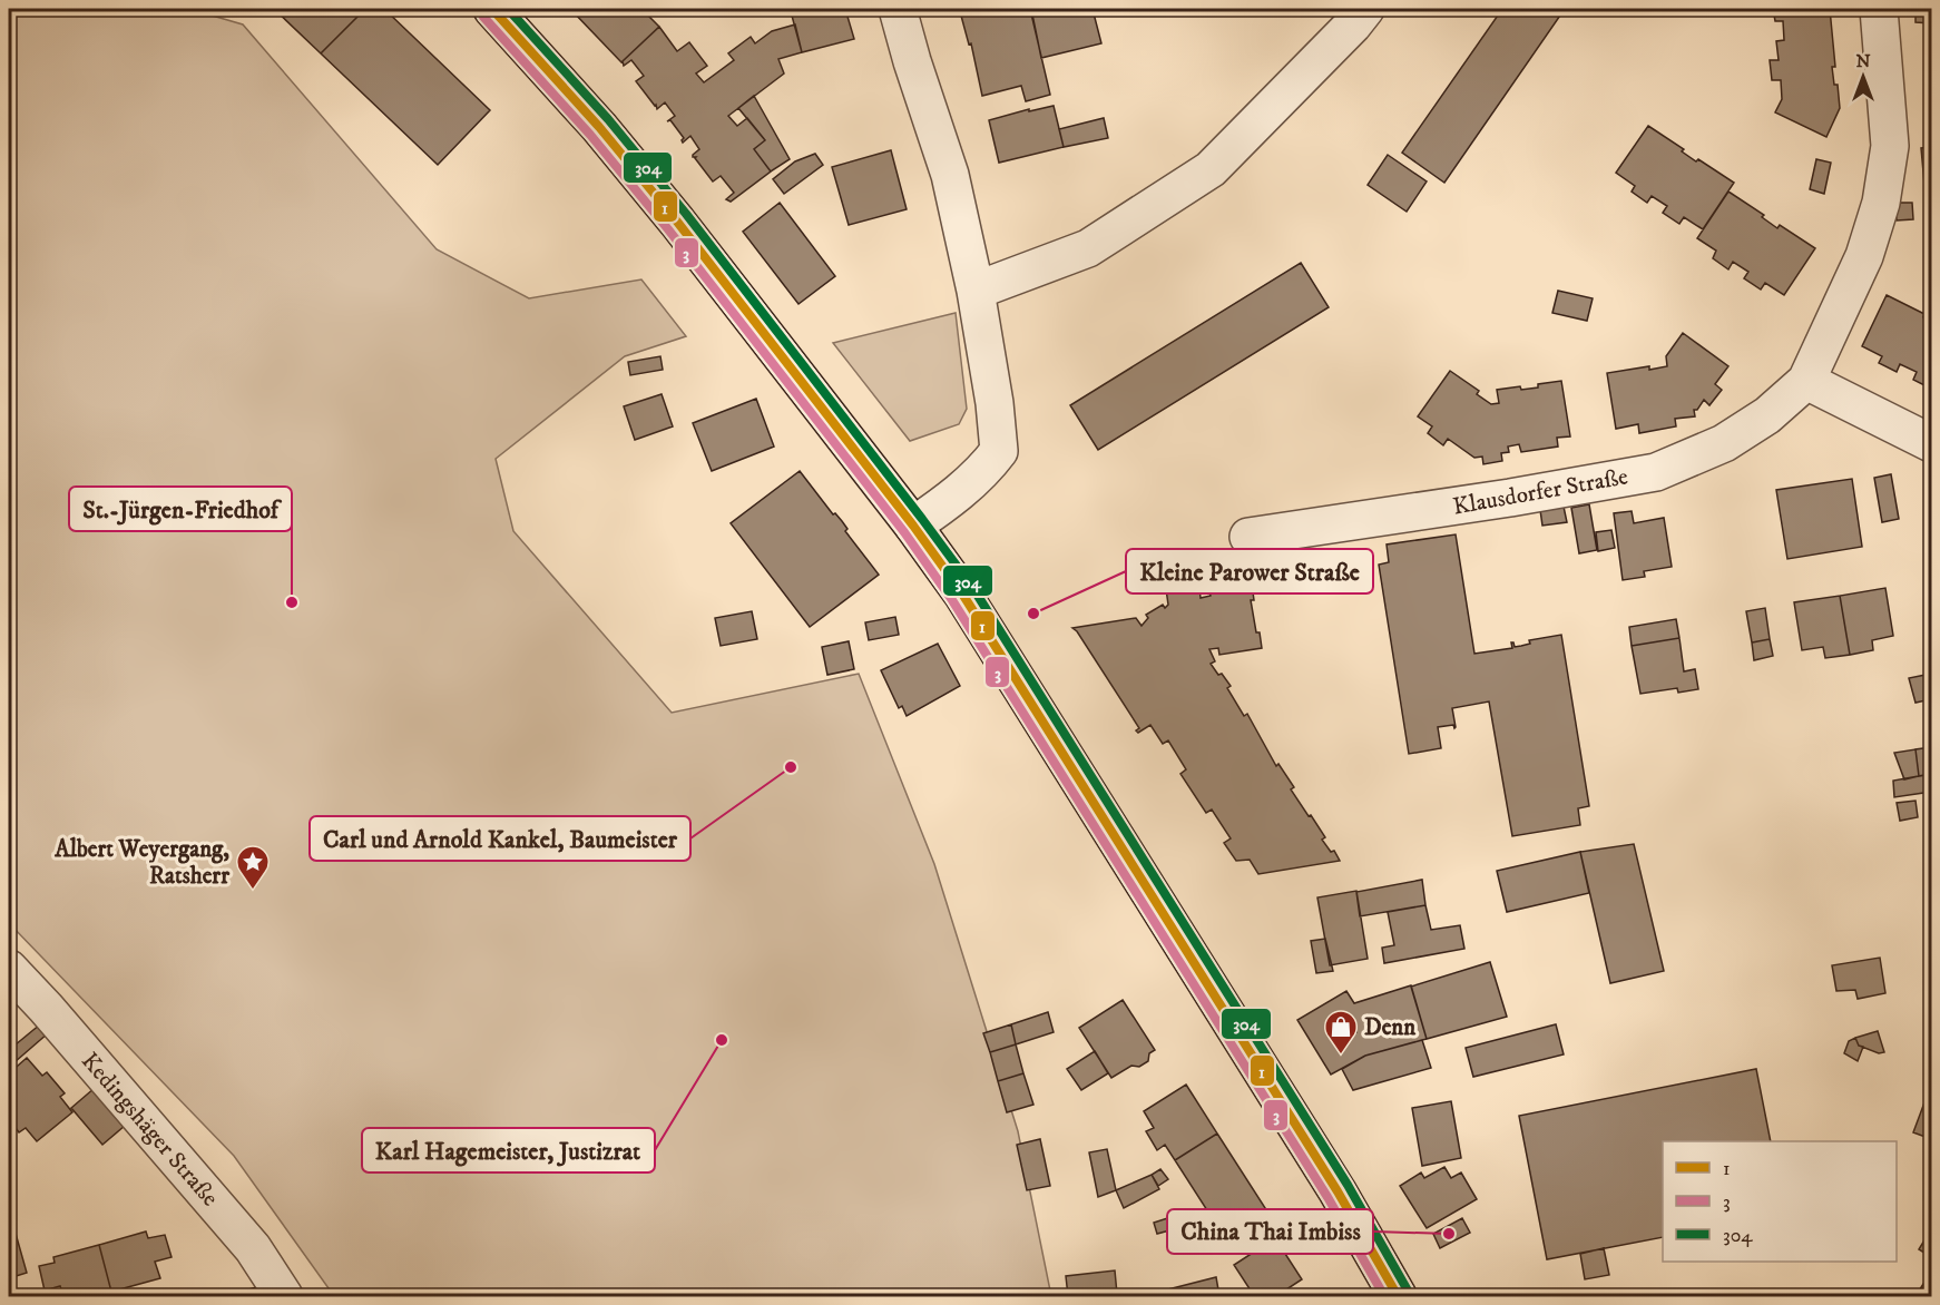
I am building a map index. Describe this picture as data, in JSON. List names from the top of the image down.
{
  "streets": {
    "street": ["Klausdorfer Straße", "Kedingshäger Straße"]
  },
  "places": {
    "other": [
      "St.-Jürgen-Friedhof",
      "Kleine Parower Straße",
      "Carl und Arnold Kankel, Baumeister",
      "Karl Hagemeister, Justizrat",
      "China Thai Imbiss"
    ],
    "place": ["Albert Weyergang, Ratsherr"],
    "shop": ["Denn"]
  },
  "lines": ["transit line 1", "transit line 304", "transit line 3"],
  "legend": ["1", "3", "304"],
  "north": "top"
}
